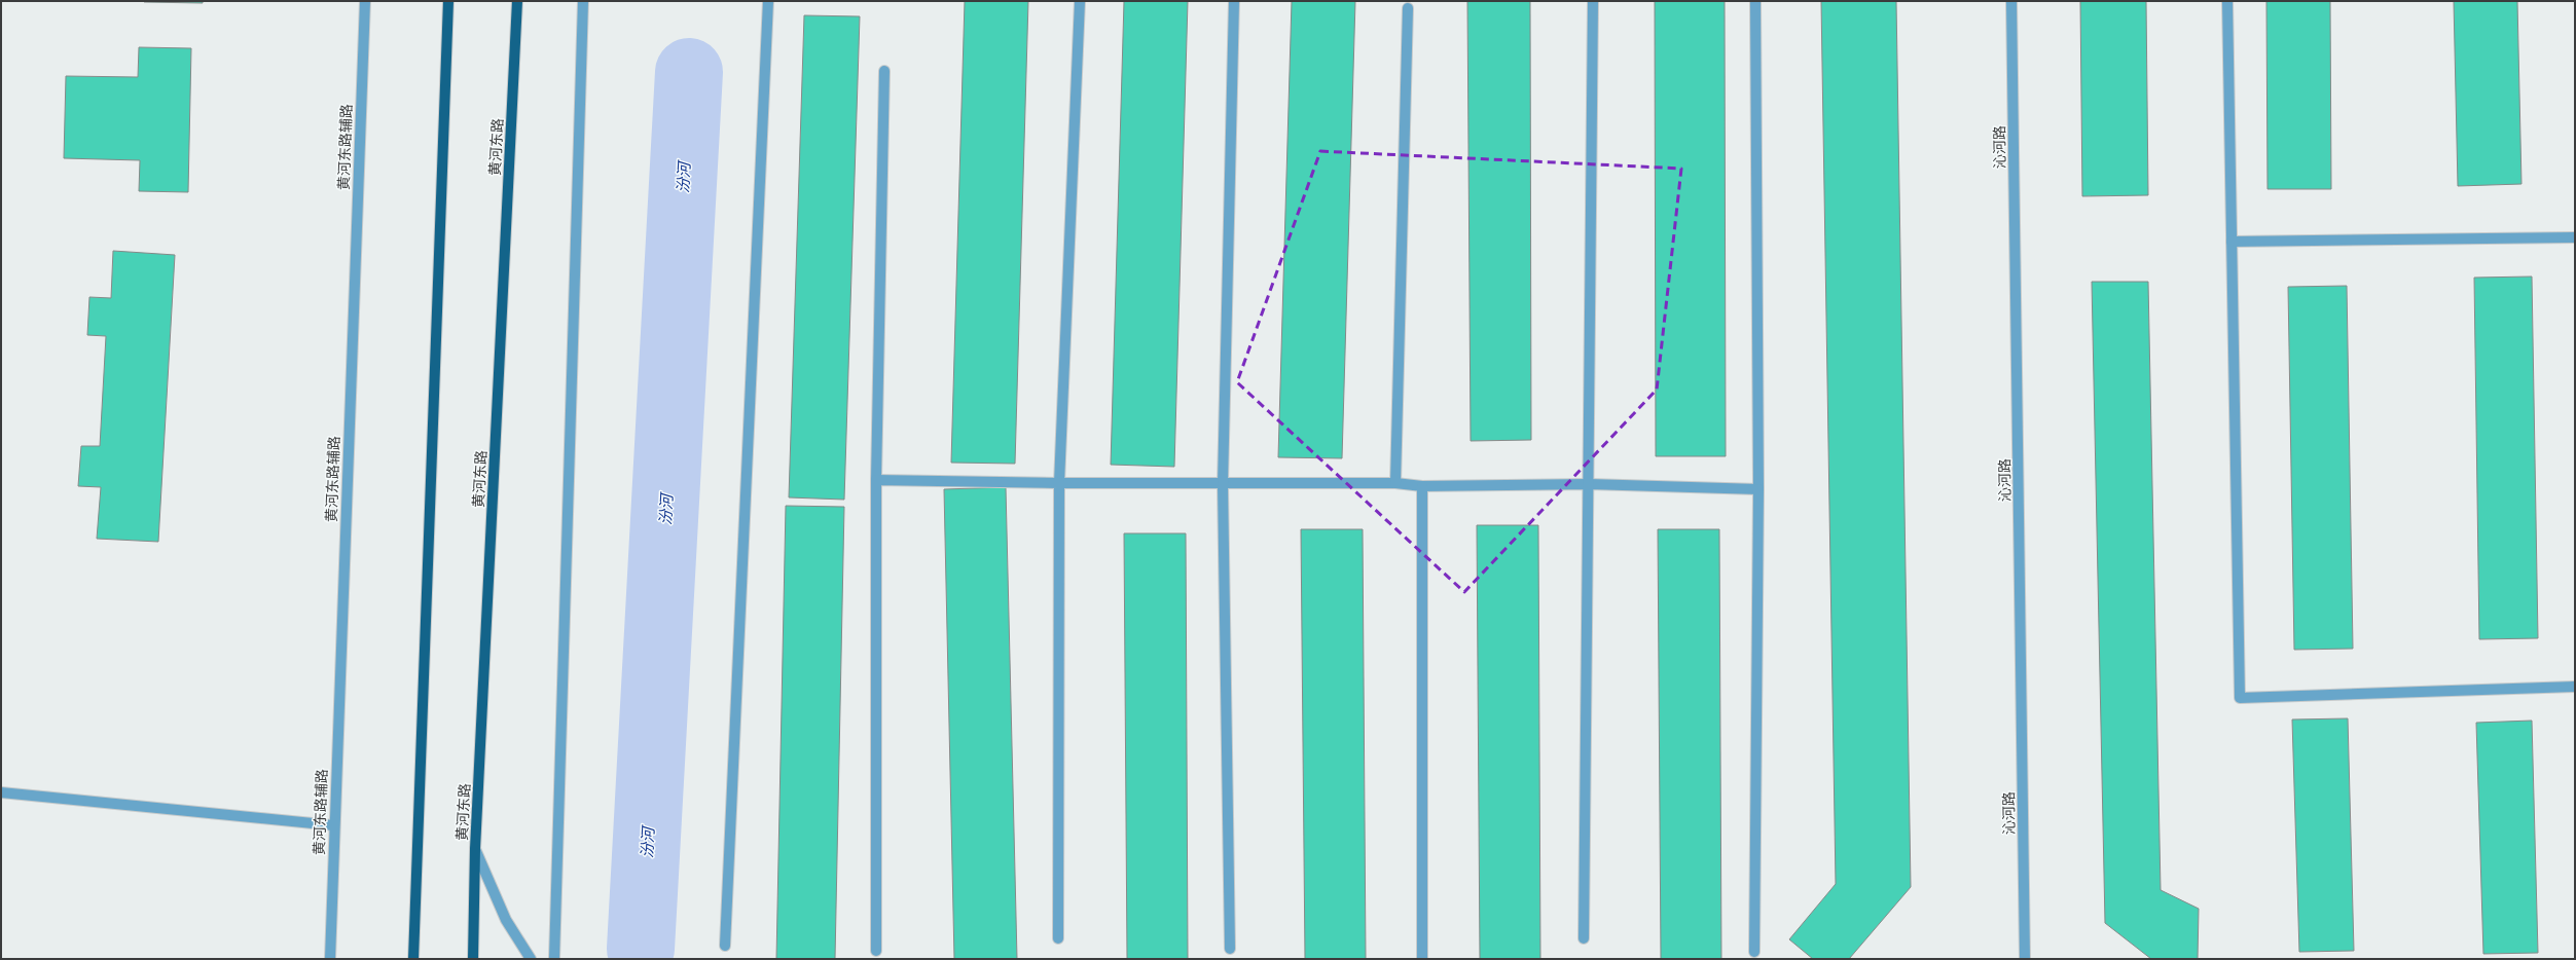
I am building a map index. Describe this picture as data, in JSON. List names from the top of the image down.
{
  "streets": {
    "main road": ["黄河东路"],
    "street": ["黄河东路辅路", "沁河路"]
  },
  "water": ["汾河"]
}
